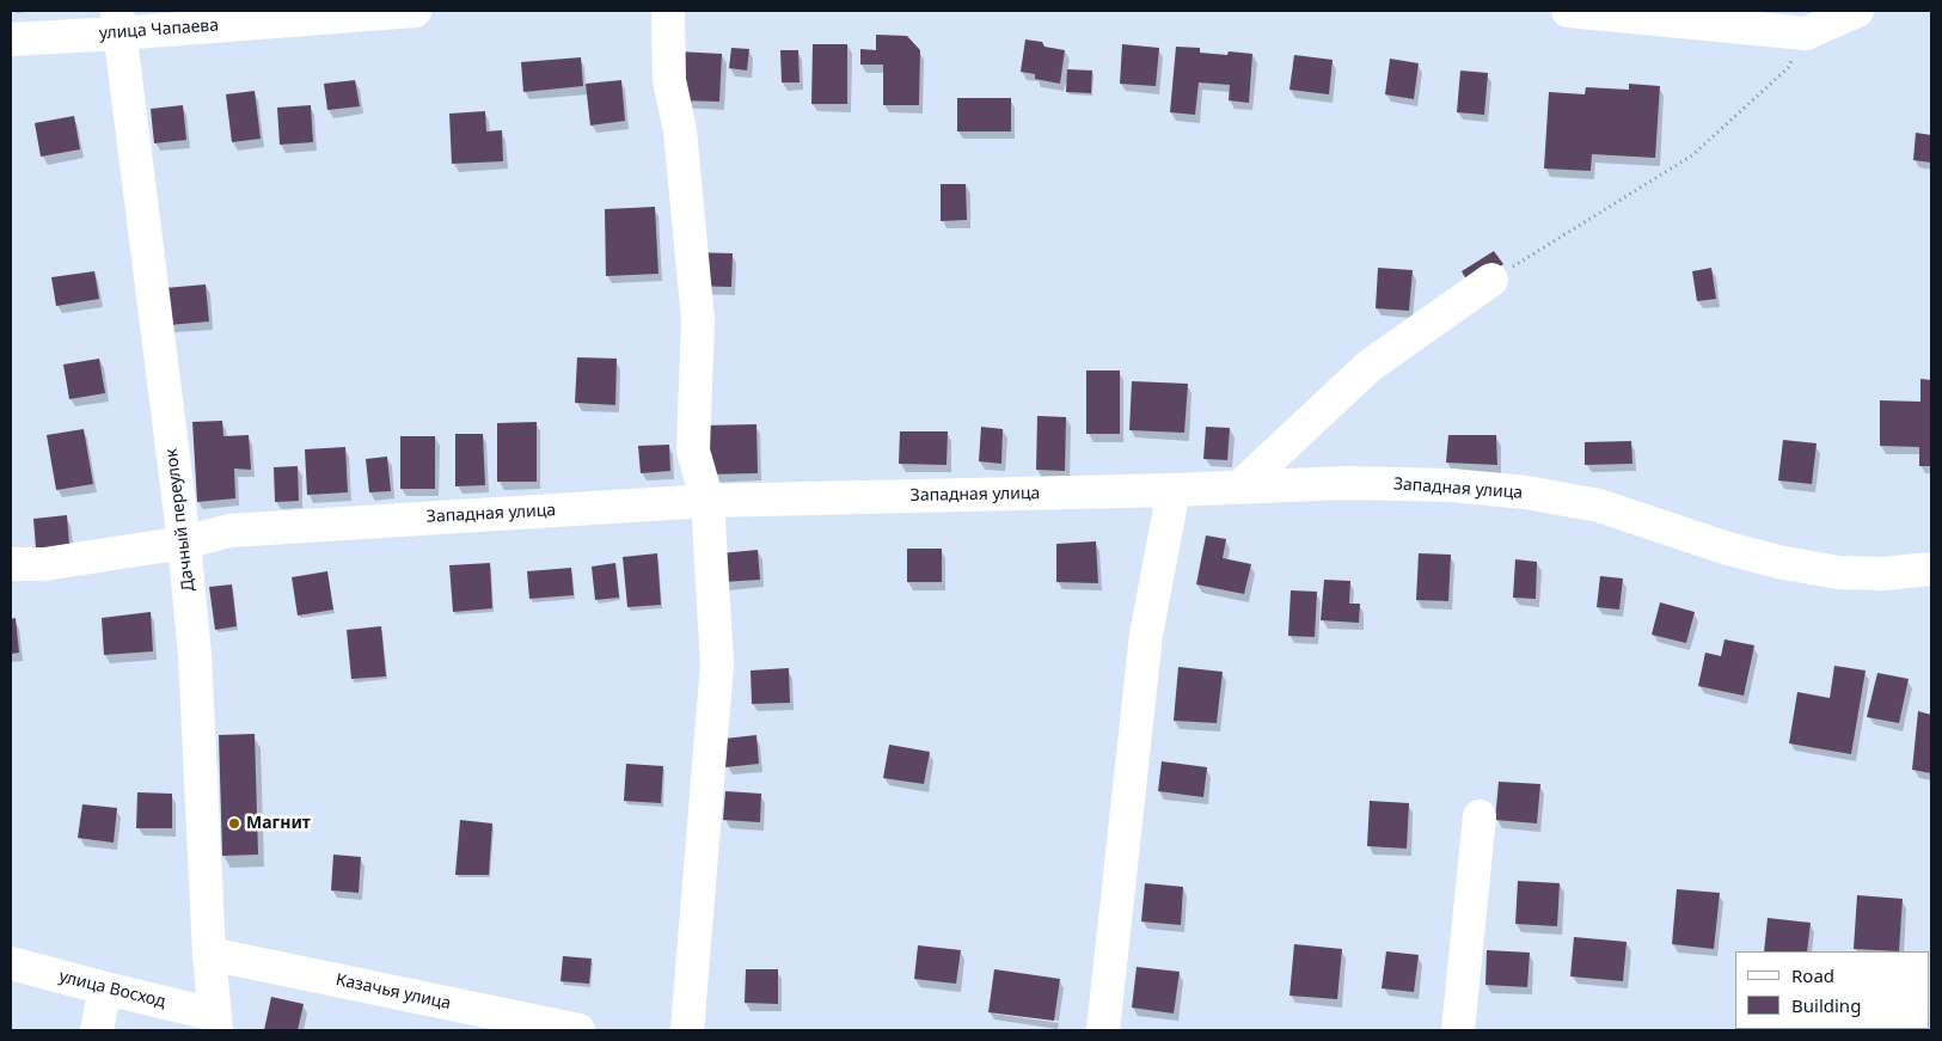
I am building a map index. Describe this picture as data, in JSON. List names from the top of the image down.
{
  "streets": {
    "street": [
      "улица Чапаева",
      "Западная улица",
      "Дачный переулок",
      "улица Восход",
      "Казачья улица"
    ]
  },
  "crossings": [
    ["улица Чапаева", "Дачный переулок"],
    ["Западная улица", "Дачный переулок"],
    ["Дачный переулок", "улица Восход"],
    ["Дачный переулок", "Казачья улица"]
  ],
  "places": ["Магнит"],
  "legend": ["Road", "Building"]
}
